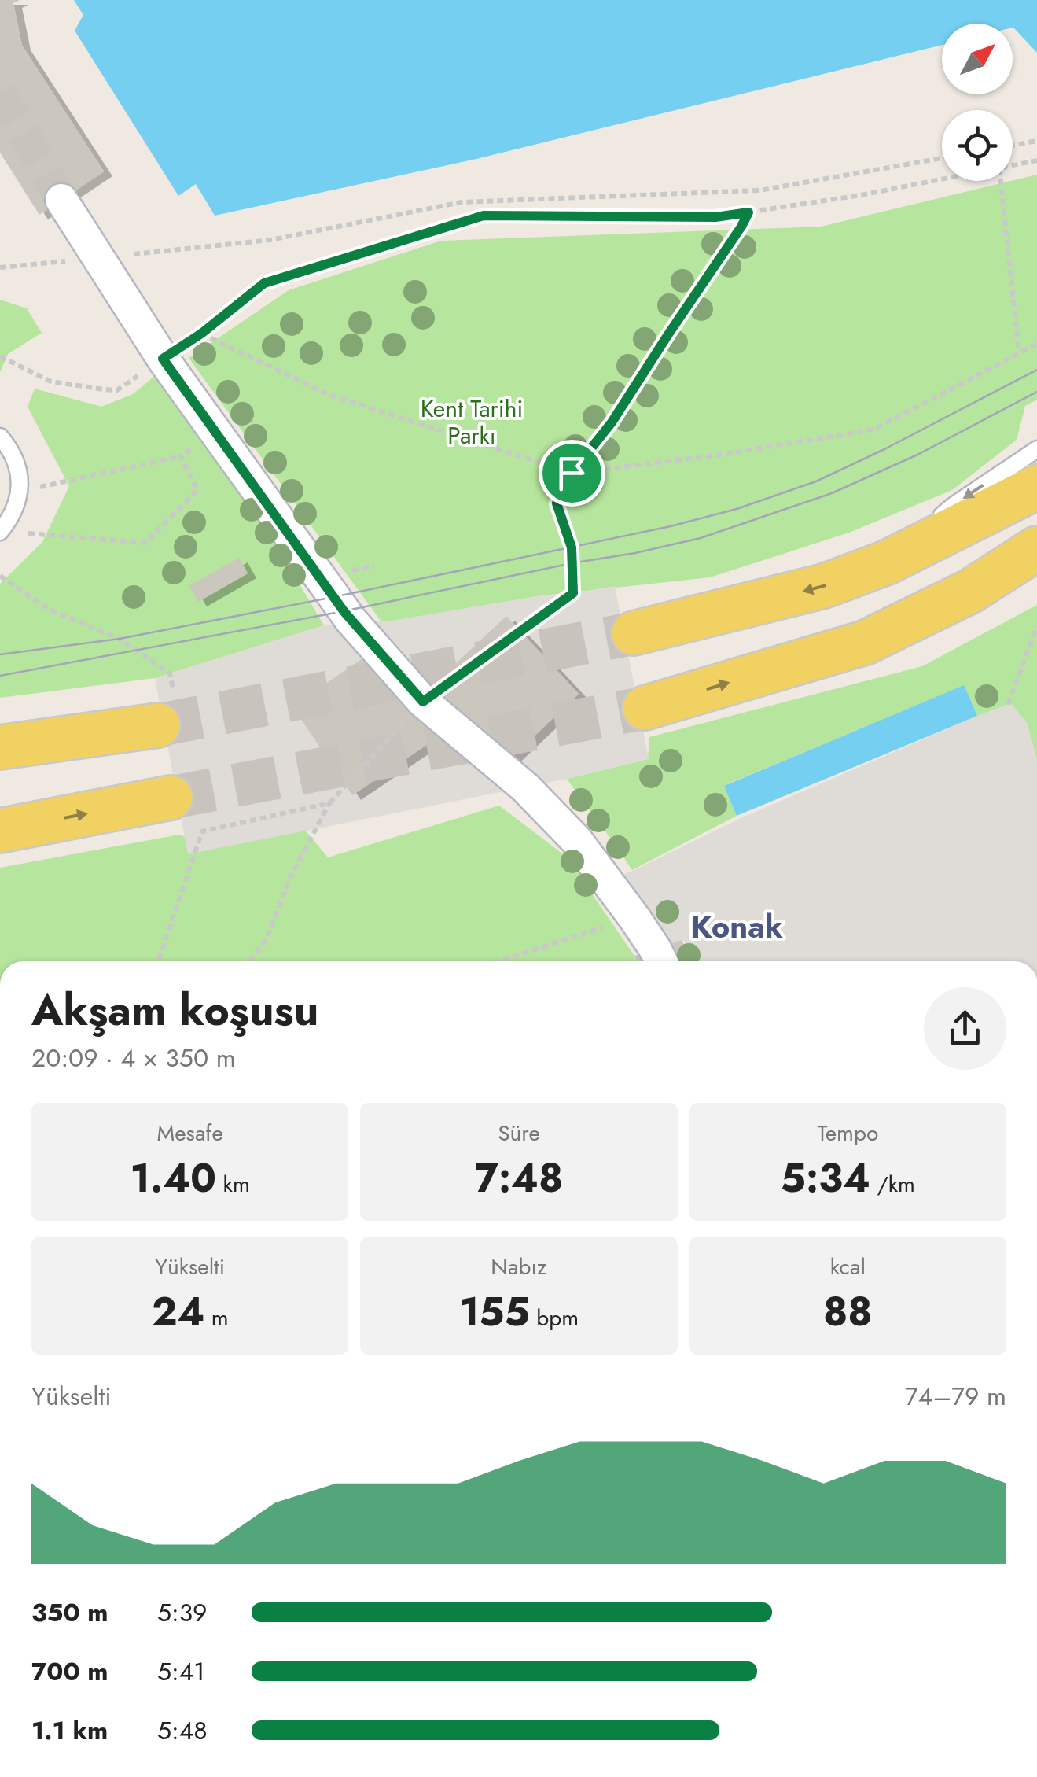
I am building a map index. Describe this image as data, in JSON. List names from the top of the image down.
{
  "districts": ["Konak"],
  "parks": ["Kent Tarihi Parkı"],
  "north": "top right",
  "page": {
    "heading": ["Akşam koşusu", "20:09 · 4 × 350 m"],
    "stats": [
      ["Mesafe", "1.40 km"],
      ["Süre", "7:48"],
      ["Tempo", "5:34 /km"],
      ["Yükselti", "24 m"],
      ["Nabız", "155 bpm"],
      ["kcal", "88"]
    ],
    "chart": ["Yükselti", "74–79 m"],
    "list": [
      {
        "name": "350 m",
        "note": "5:39"
      },
      {
        "name": "700 m",
        "note": "5:41"
      },
      {
        "name": "1.1 km",
        "note": "5:48"
      }
    ]
  }
}
